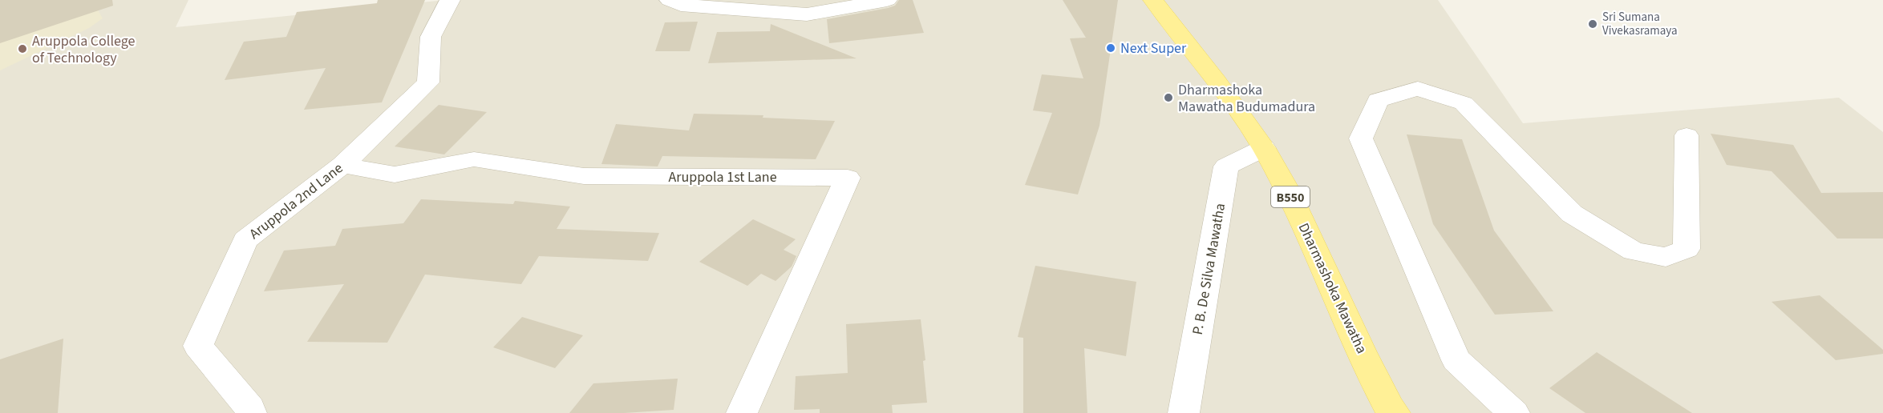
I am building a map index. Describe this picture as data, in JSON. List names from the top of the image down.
{
  "streets": {
    "main road": ["B550", "Dharmashoka Mawatha"],
    "street": ["Aruppola 1st Lane", "Aruppola 2nd Lane", "P. B. De Silva Mawatha"]
  },
  "crossings": [
    ["Aruppola 1st Lane", "Aruppola 2nd Lane"],
    ["P. B. De Silva Mawatha", "Dharmashoka Mawatha"]
  ],
  "places": [
    "Sri Sumana Vivekasramaya",
    "Next Super",
    "Aruppola College of Technology",
    "Dharmashoka Mawatha Budumadura"
  ]
}
